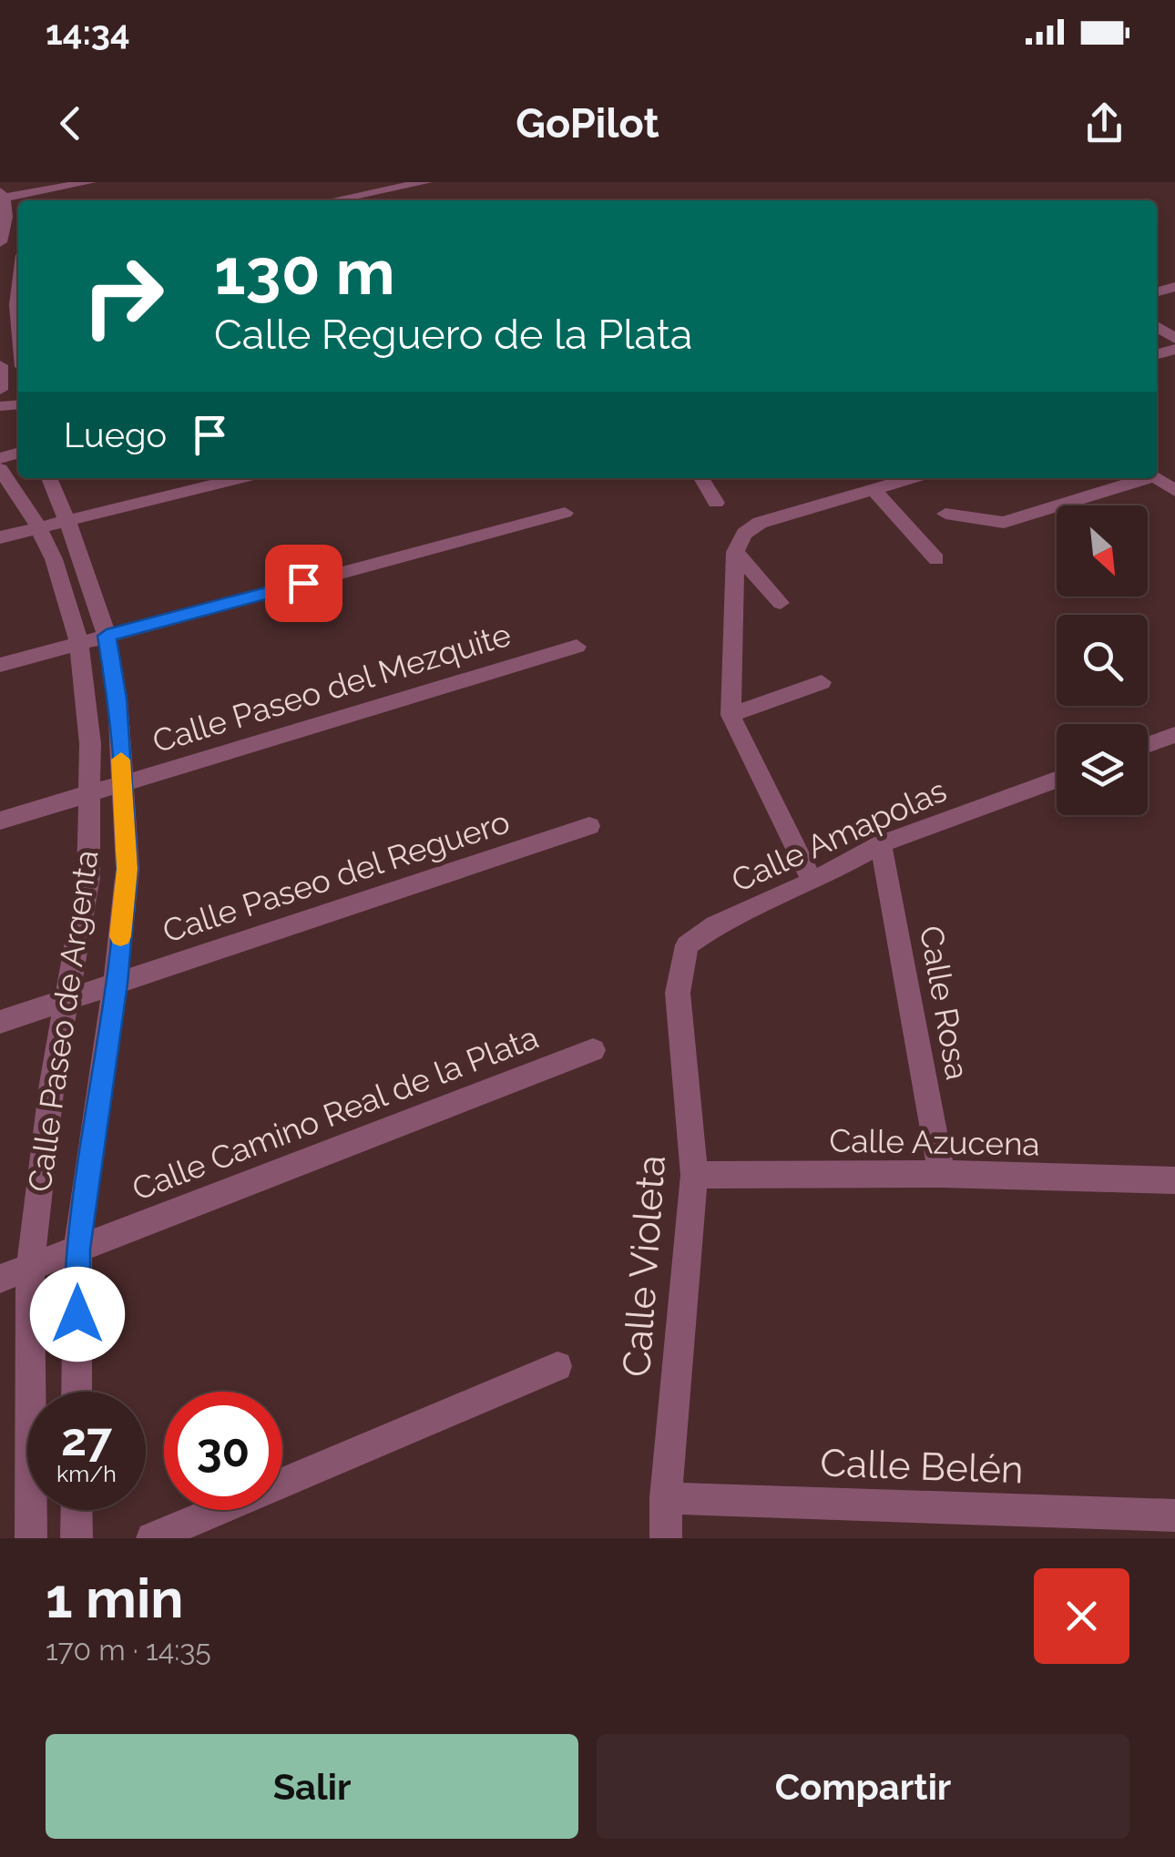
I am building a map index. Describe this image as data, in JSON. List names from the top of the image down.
{
  "streets": {
    "street": [
      "Calle Paseo del Mezquite",
      "Calle Amapolas",
      "Calle Paseo del Reguero",
      "Calle Rosa",
      "Calle Paseo de Argenta",
      "Calle Camino Real de la Plata",
      "Calle Azucena",
      "Calle Violeta",
      "Calle Belén"
    ]
  },
  "crossings": [
    ["Calle Paseo del Mezquite", "Calle Paseo de Argenta"],
    ["Calle Amapolas", "Calle Rosa"],
    ["Calle Amapolas", "Calle Violeta"],
    ["Calle Paseo del Reguero", "Calle Paseo de Argenta"],
    ["Calle Rosa", "Calle Azucena"],
    ["Calle Paseo de Argenta", "Calle Camino Real de la Plata"],
    ["Calle Azucena", "Calle Violeta"],
    ["Calle Violeta", "Calle Belén"]
  ],
  "north": "bottom right",
  "page": {
    "status": "14:34",
    "header": "GoPilot",
    "turn": ["130 m", "Calle Reguero de la Plata"],
    "then": "Luego",
    "speed": "27 km/h",
    "limit": "30",
    "heading": ["1 min", "170 m · 14:35"],
    "buttons": ["Salir", "Compartir"]
  }
}
